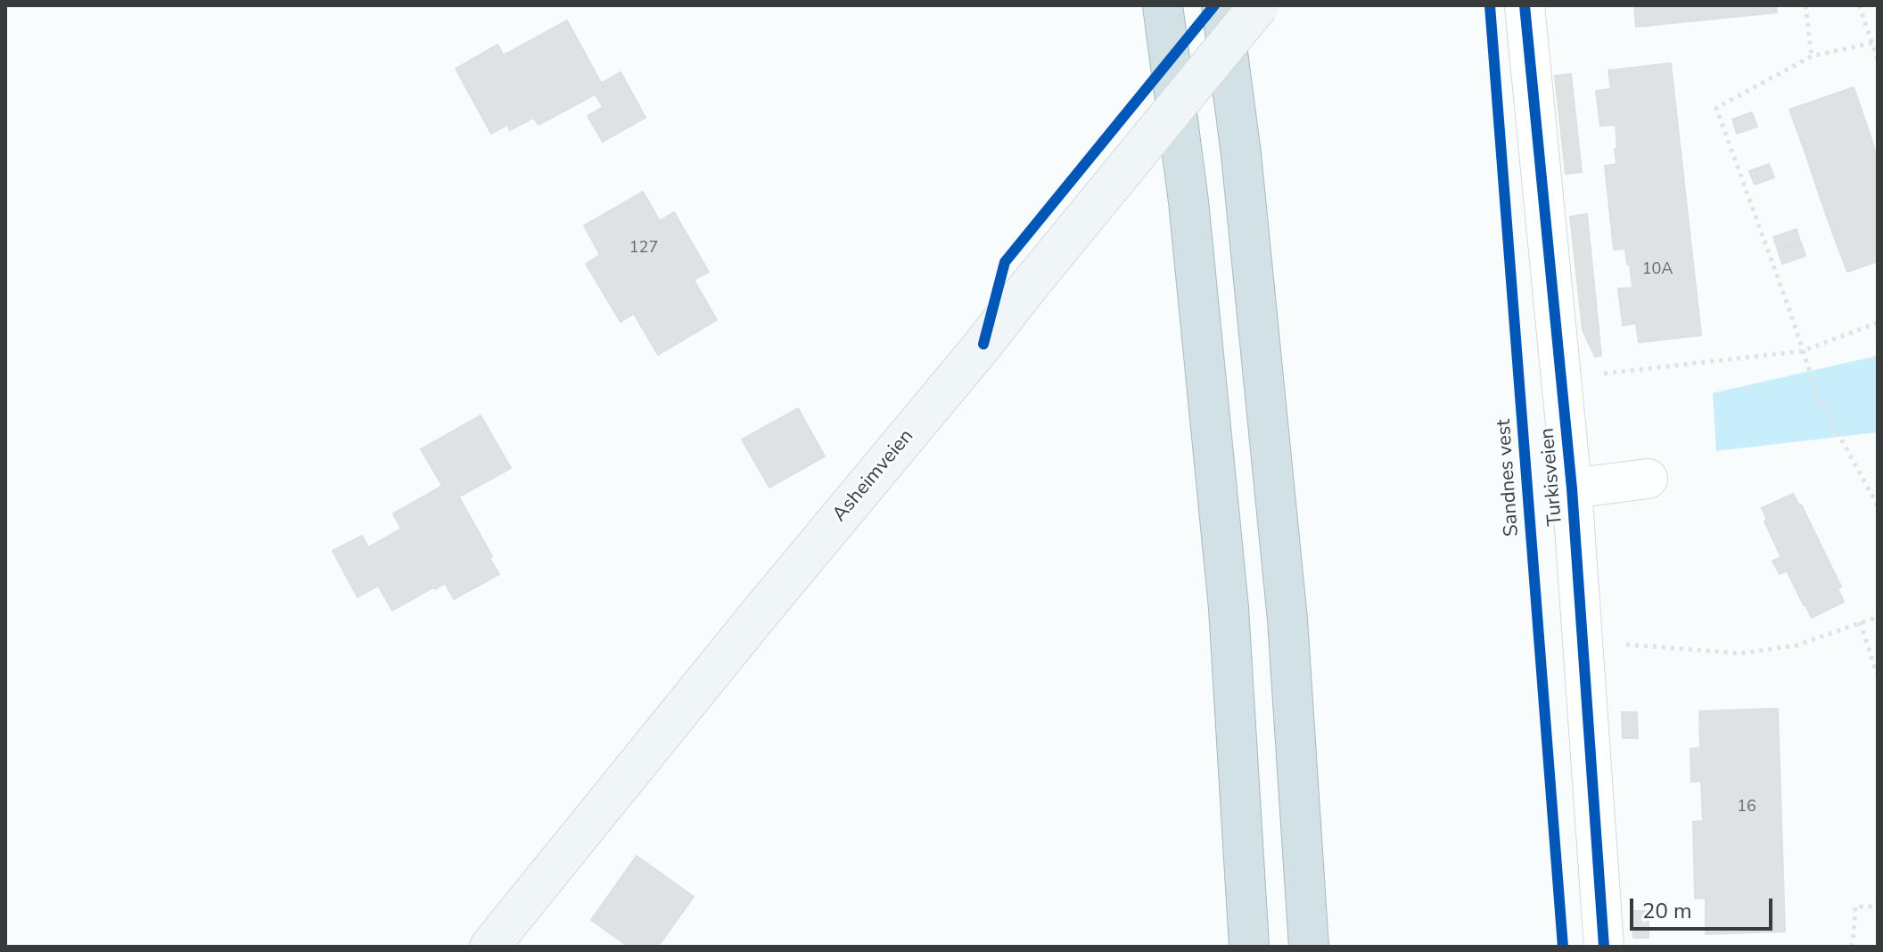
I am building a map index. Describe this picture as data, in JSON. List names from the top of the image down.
{
  "streets": {
    "main road": ["Asheimveien"],
    "street": ["Turkisveien"],
    "cycle path": ["Sandnes vest"]
  },
  "house_numbers": ["127", "10A", "16"],
  "scale_bar": "20 m"
}
